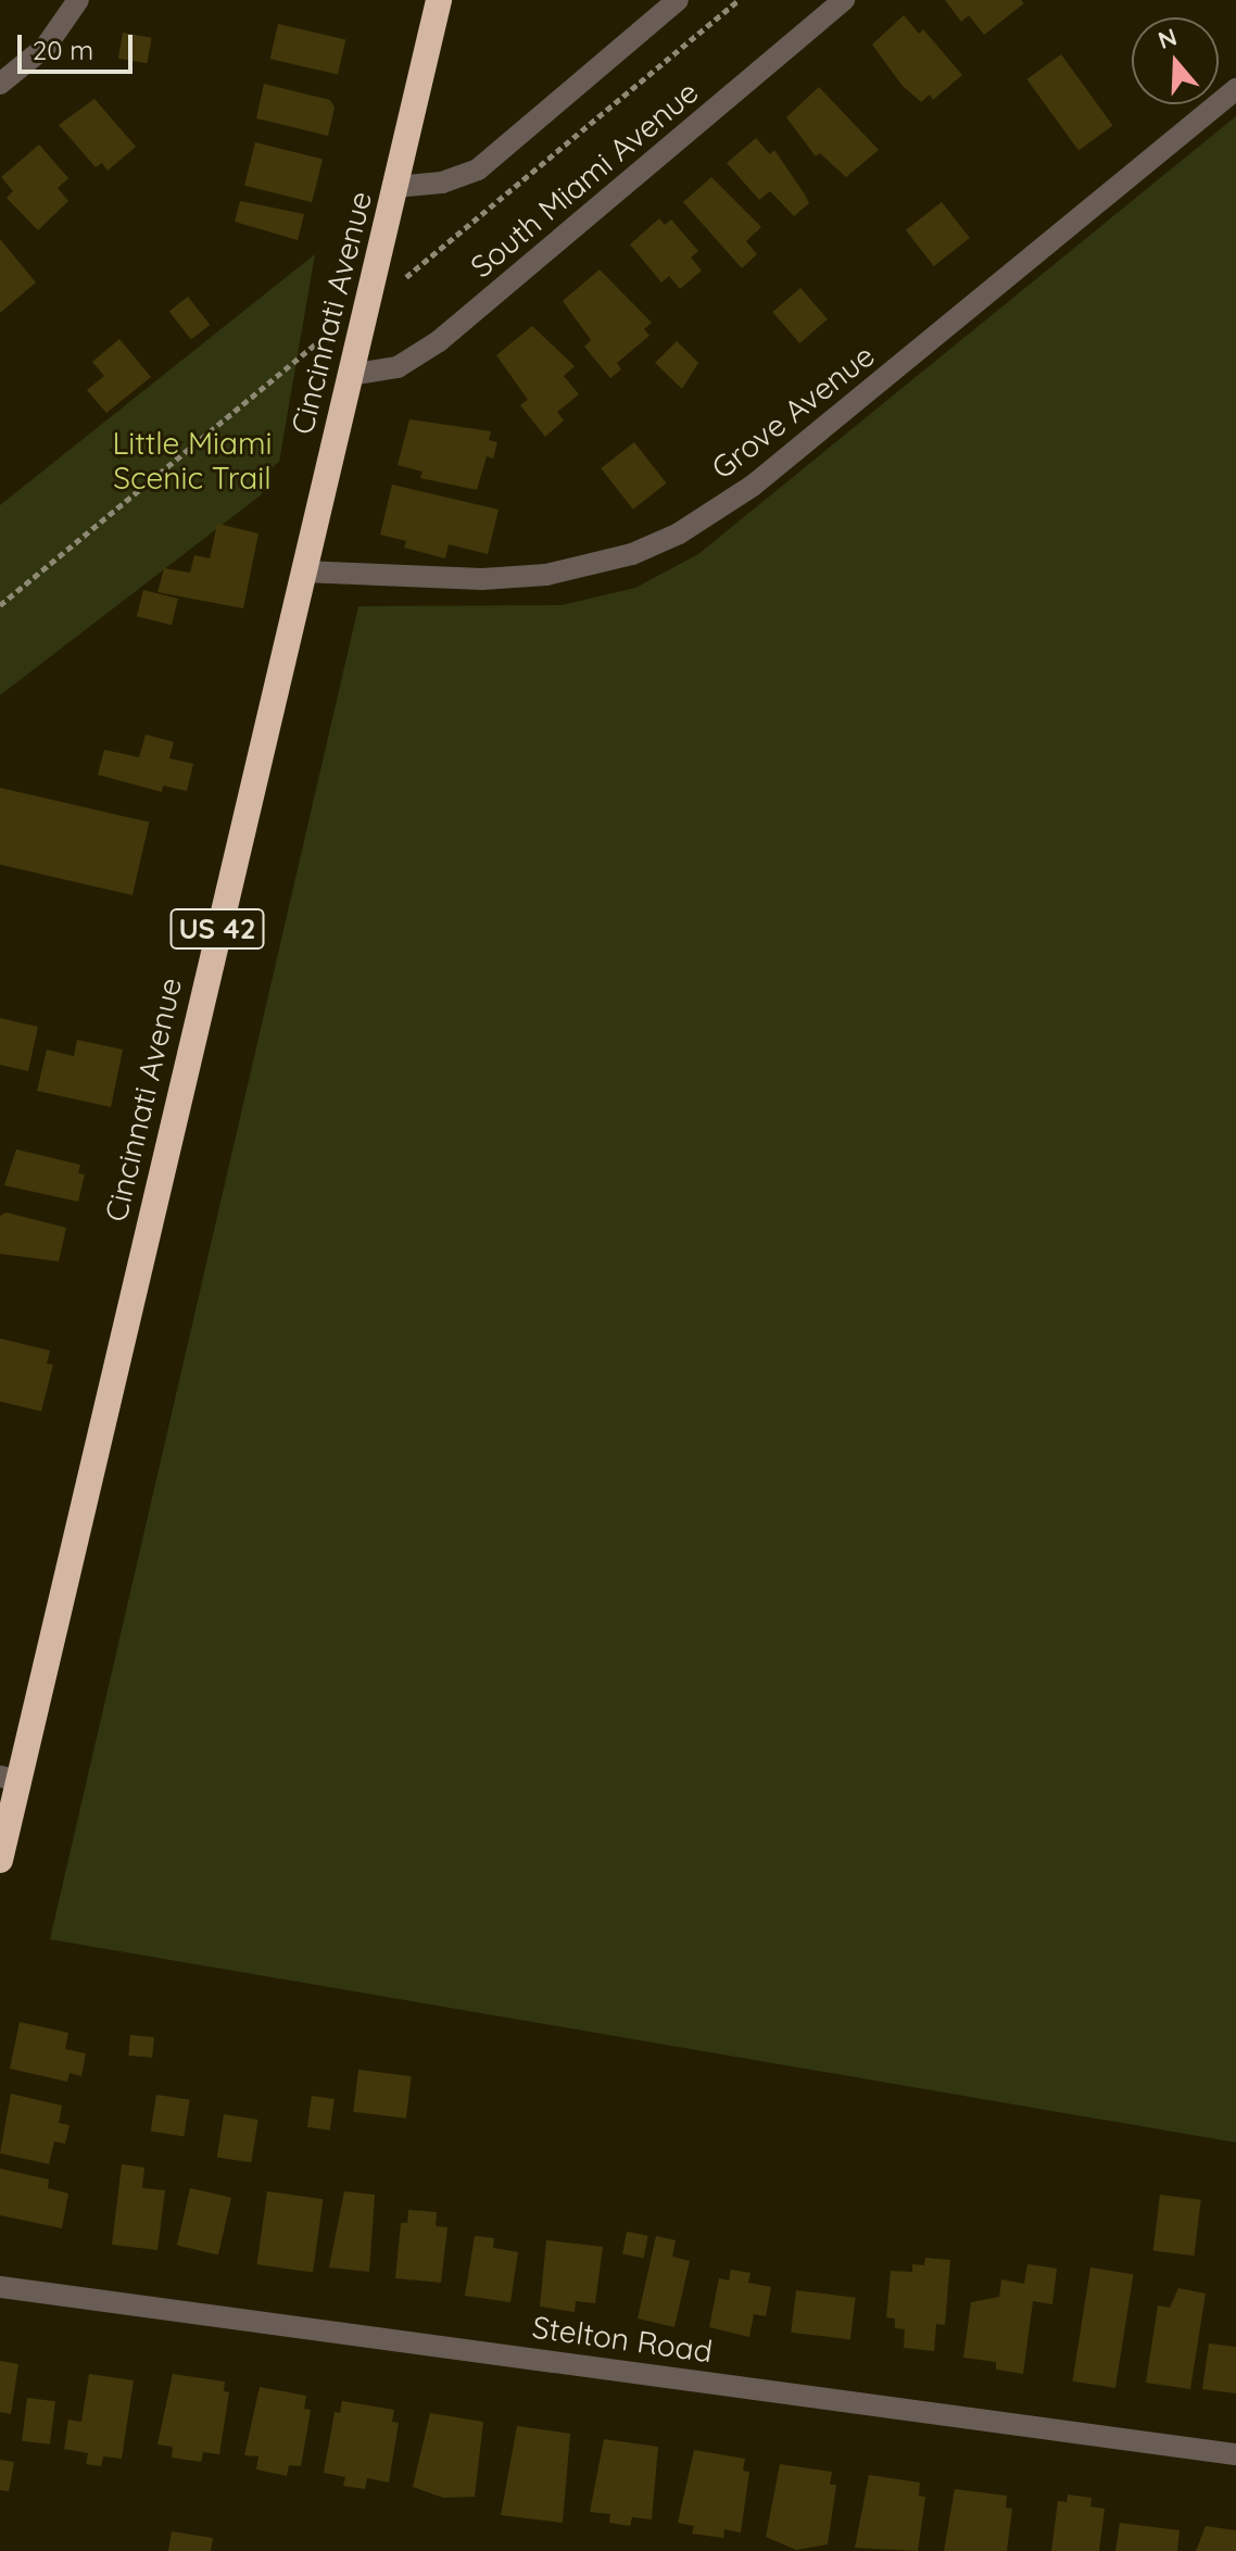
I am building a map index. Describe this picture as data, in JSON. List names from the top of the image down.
{
  "streets": {
    "highway": ["Cincinnati Avenue", "US 42"],
    "street": ["South Miami Avenue", "Grove Avenue", "Stelton Road"]
  },
  "crossings": [
    ["South Miami Avenue", "Cincinnati Avenue"],
    ["Cincinnati Avenue", "Grove Avenue"]
  ],
  "parks": ["Little Miami Scenic Trail"],
  "scale_bar": "20 m",
  "north": "top"
}
